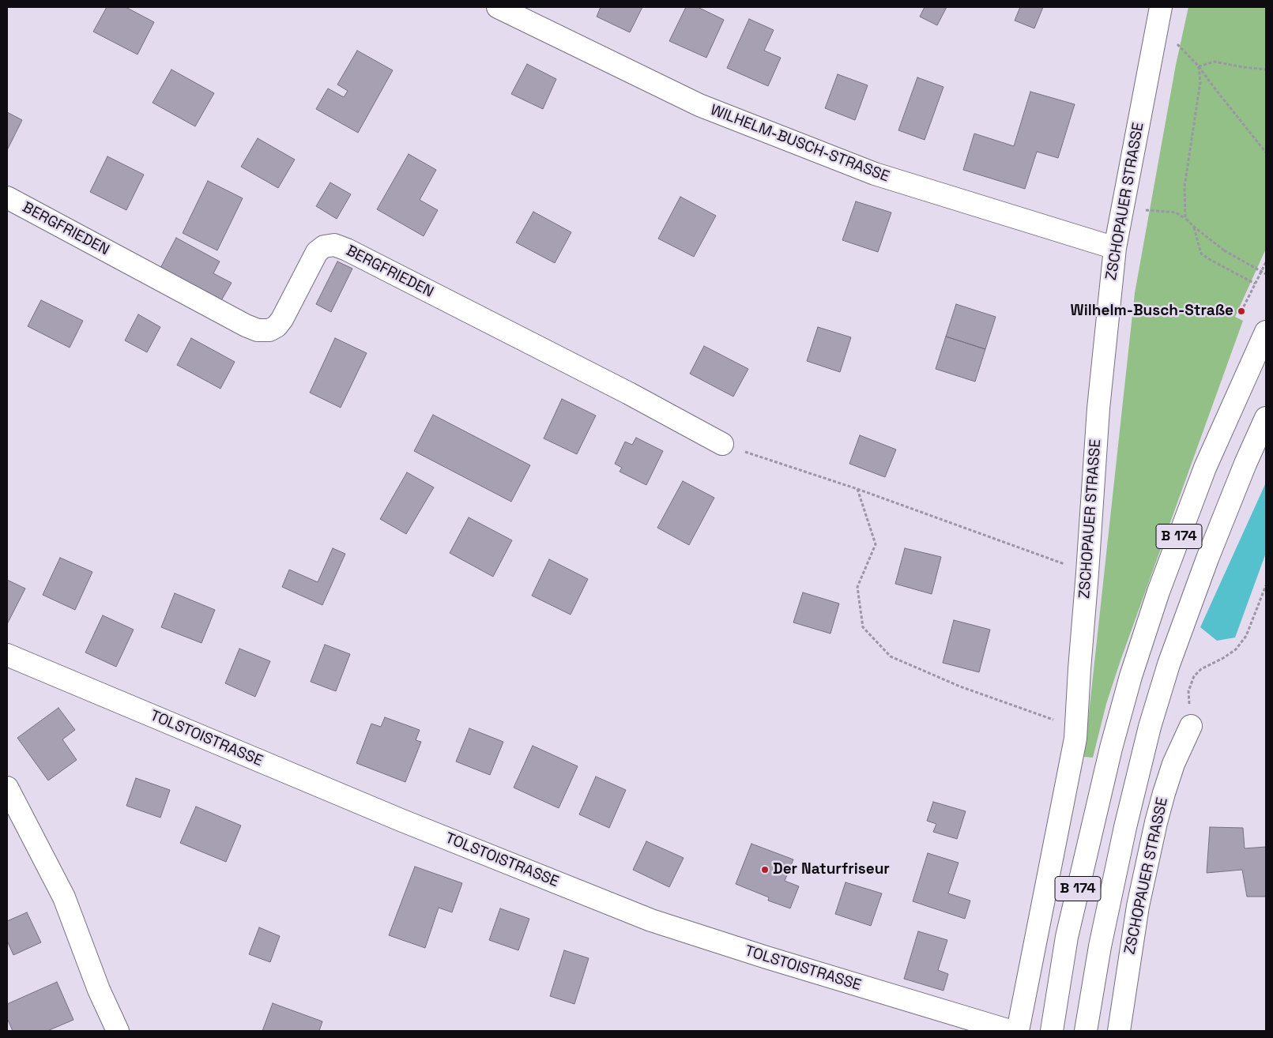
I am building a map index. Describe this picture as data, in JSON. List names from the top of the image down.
{
  "streets": {
    "main road": [
      "WILHELM-BUSCH-STRASSE",
      "ZSCHOPAUER STRASSE",
      "BERGFRIEDEN",
      "B 174",
      "TOLSTOISTRASSE"
    ]
  },
  "crossings": [
    ["WILHELM-BUSCH-STRASSE", "ZSCHOPAUER STRASSE"]
  ],
  "places": ["Wilhelm-Busch-Straße", "Der Naturfriseur"]
}
